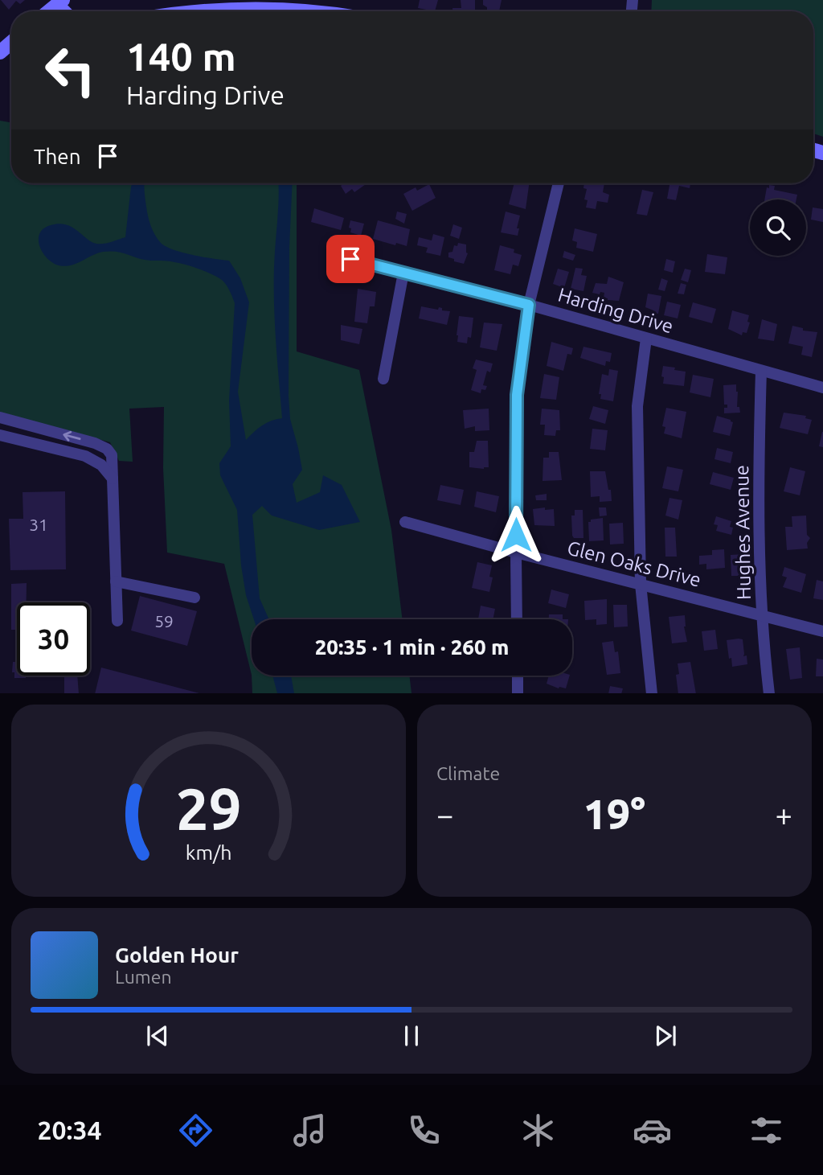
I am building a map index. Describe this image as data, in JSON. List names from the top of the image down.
{
  "streets": {
    "street": ["Harding Drive", "Hughes Avenue", "Glen Oaks Drive"]
  },
  "crossings": [
    ["Harding Drive", "Hughes Avenue"],
    ["Hughes Avenue", "Glen Oaks Drive"]
  ],
  "house_numbers": ["31", "59"],
  "page": {
    "turn": ["140 m", "Harding Drive"],
    "then": "Then",
    "limit": "30",
    "trip": "20:35 · 1 min · 260 m",
    "tile": "Climate",
    "heat": ["−", "19°", "+"],
    "song": ["Golden Hour", "Lumen"],
    "tabs": "20:34",
    "gauge": ["29", "km/h"]
  }
}
